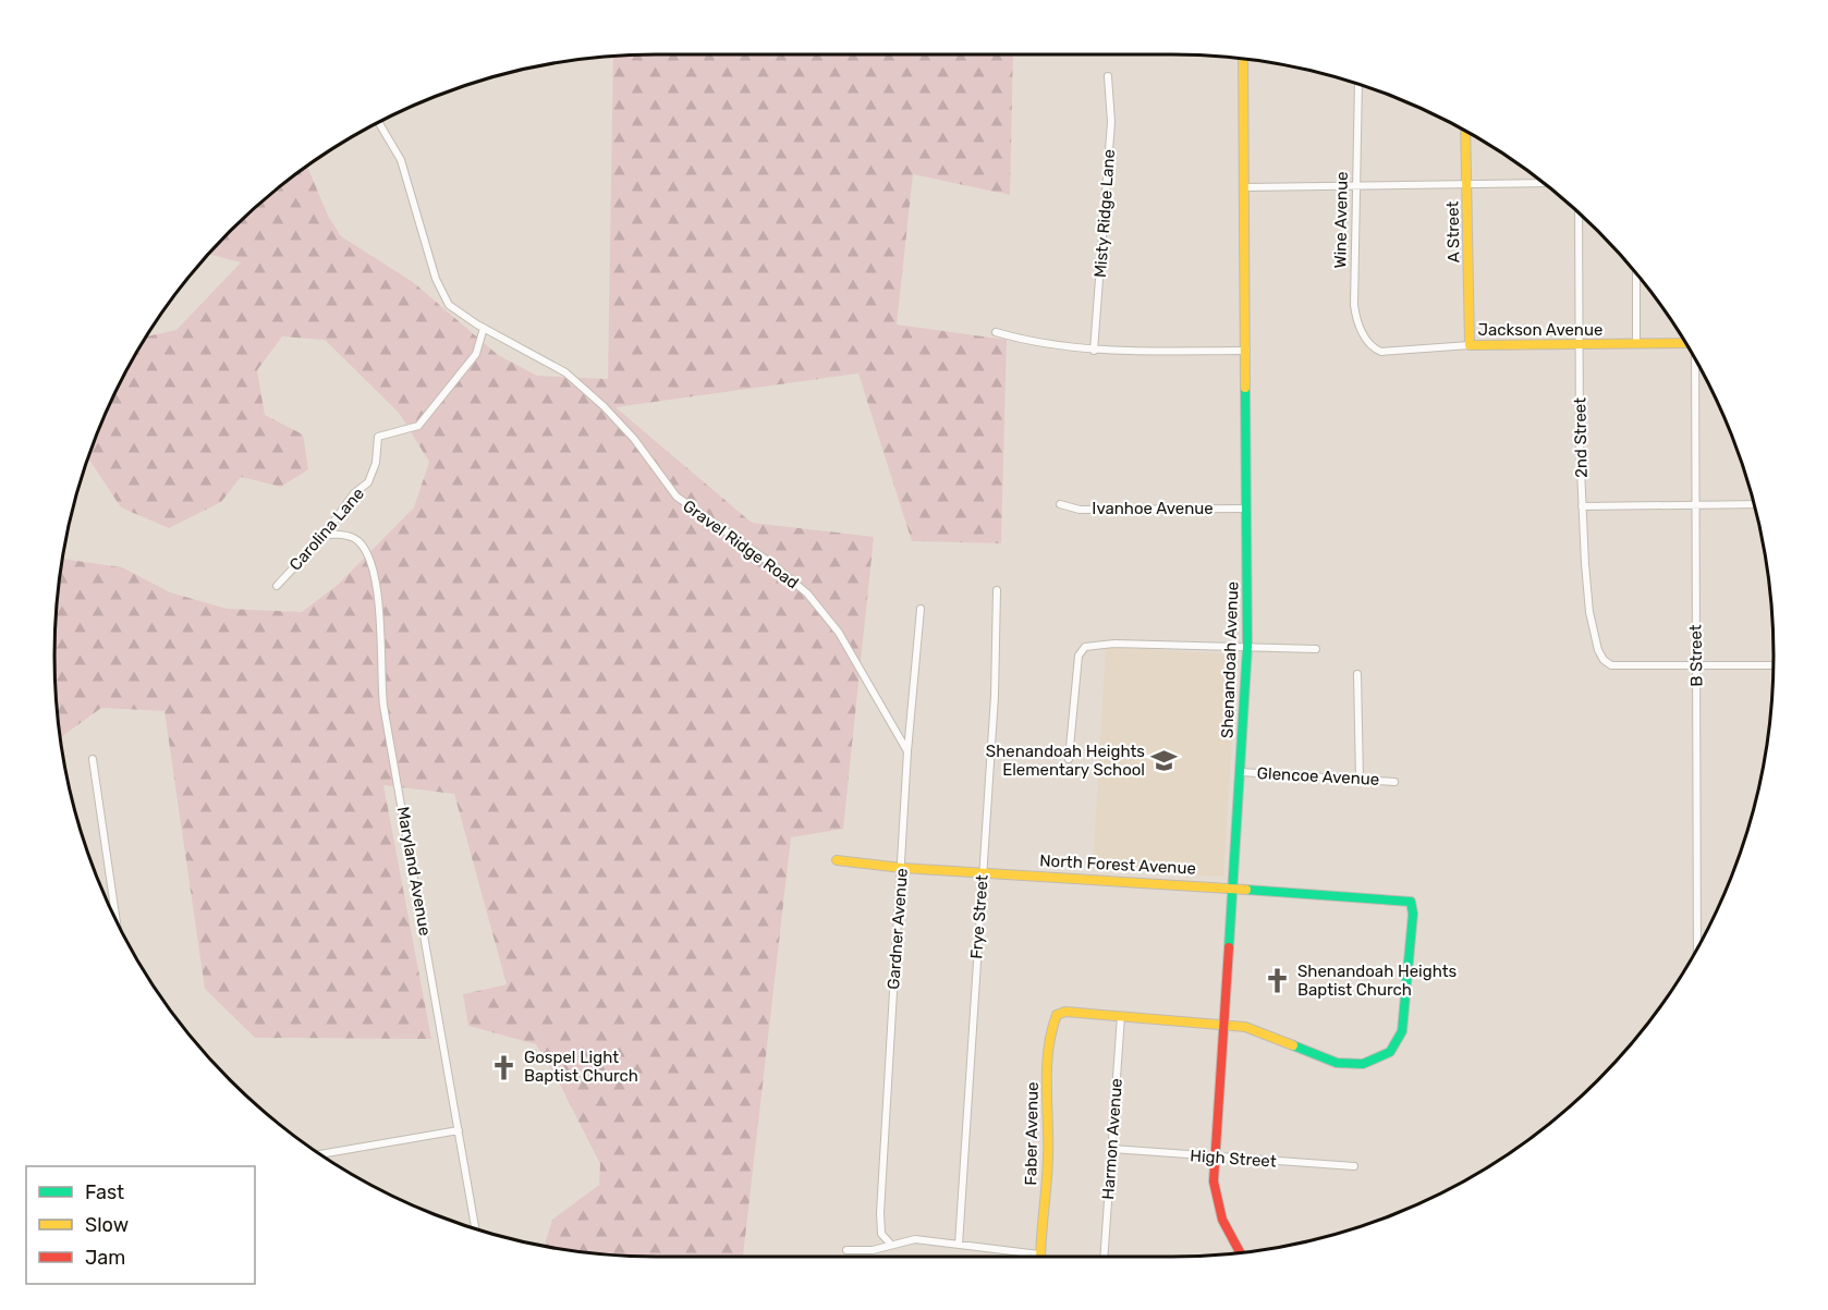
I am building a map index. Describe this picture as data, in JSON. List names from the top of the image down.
{
  "streets": {
    "street": [
      "Misty Ridge Lane",
      "Wine Avenue",
      "A Street",
      "Jackson Avenue",
      "2nd Street",
      "Ivanhoe Avenue",
      "Carolina Lane",
      "Gravel Ridge Road",
      "B Street",
      "Shenandoah Avenue",
      "Glencoe Avenue",
      "North Forest Avenue",
      "Maryland Avenue",
      "Frye Street",
      "Gardner Avenue",
      "Faber Avenue",
      "Harmon Avenue",
      "High Street"
    ]
  },
  "crossings": [
    ["Wine Avenue", "Jackson Avenue"],
    ["A Street", "Jackson Avenue"],
    ["Jackson Avenue", "2nd Street"],
    ["2nd Street", "B Street"],
    ["Ivanhoe Avenue", "Shenandoah Avenue"],
    ["Carolina Lane", "Gravel Ridge Road"],
    ["Carolina Lane", "Maryland Avenue"],
    ["Gravel Ridge Road", "Gardner Avenue"],
    ["Shenandoah Avenue", "Glencoe Avenue"],
    ["Shenandoah Avenue", "North Forest Avenue"],
    ["Shenandoah Avenue", "High Street"],
    ["North Forest Avenue", "Frye Street"],
    ["North Forest Avenue", "Gardner Avenue"],
    ["Faber Avenue", "Harmon Avenue"],
    ["Harmon Avenue", "High Street"]
  ],
  "places": {
    "school or university": ["Shenandoah Heights Elementary School"],
    "church": ["Shenandoah Heights Baptist Church", "Gospel Light Baptist Church"]
  },
  "legend": ["Fast", "Slow", "Jam"]
}
